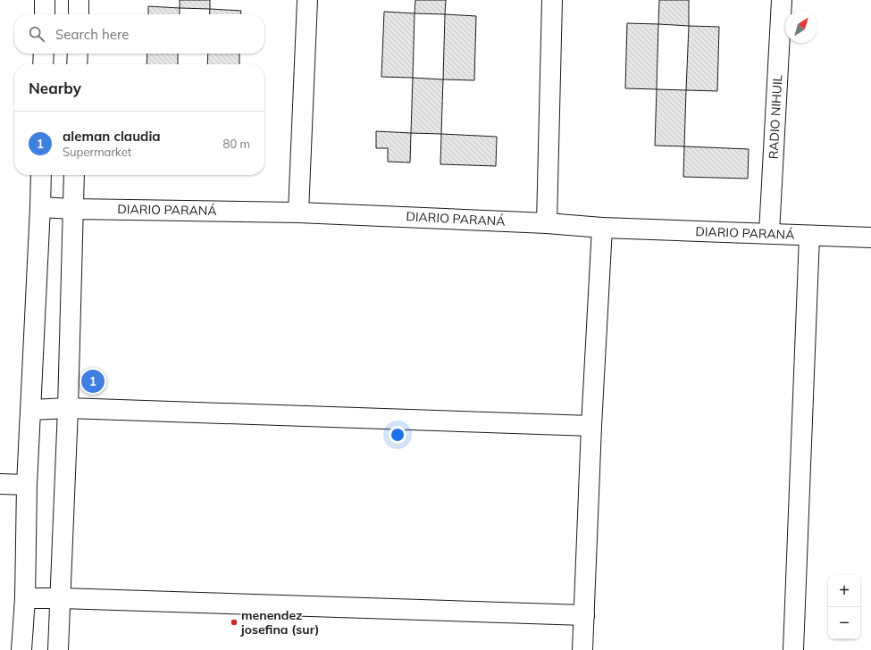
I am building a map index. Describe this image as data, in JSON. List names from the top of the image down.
{
  "streets": {
    "street": ["RADIO NIHUIL", "DIARIO PARANÁ"]
  },
  "crossings": [
    ["RADIO NIHUIL", "DIARIO PARANÁ"]
  ],
  "places": ["menendez josefina (sur)"],
  "north": "top right",
  "page": {
    "search": "Search here",
    "heading": "Nearby",
    "list": [
      {
        "mark": "1",
        "name": "aleman claudia",
        "note": "Supermarket",
        "value": "80 m"
      }
    ],
    "pins": "1",
    "map_buttons": ["+", "−"]
  }
}
